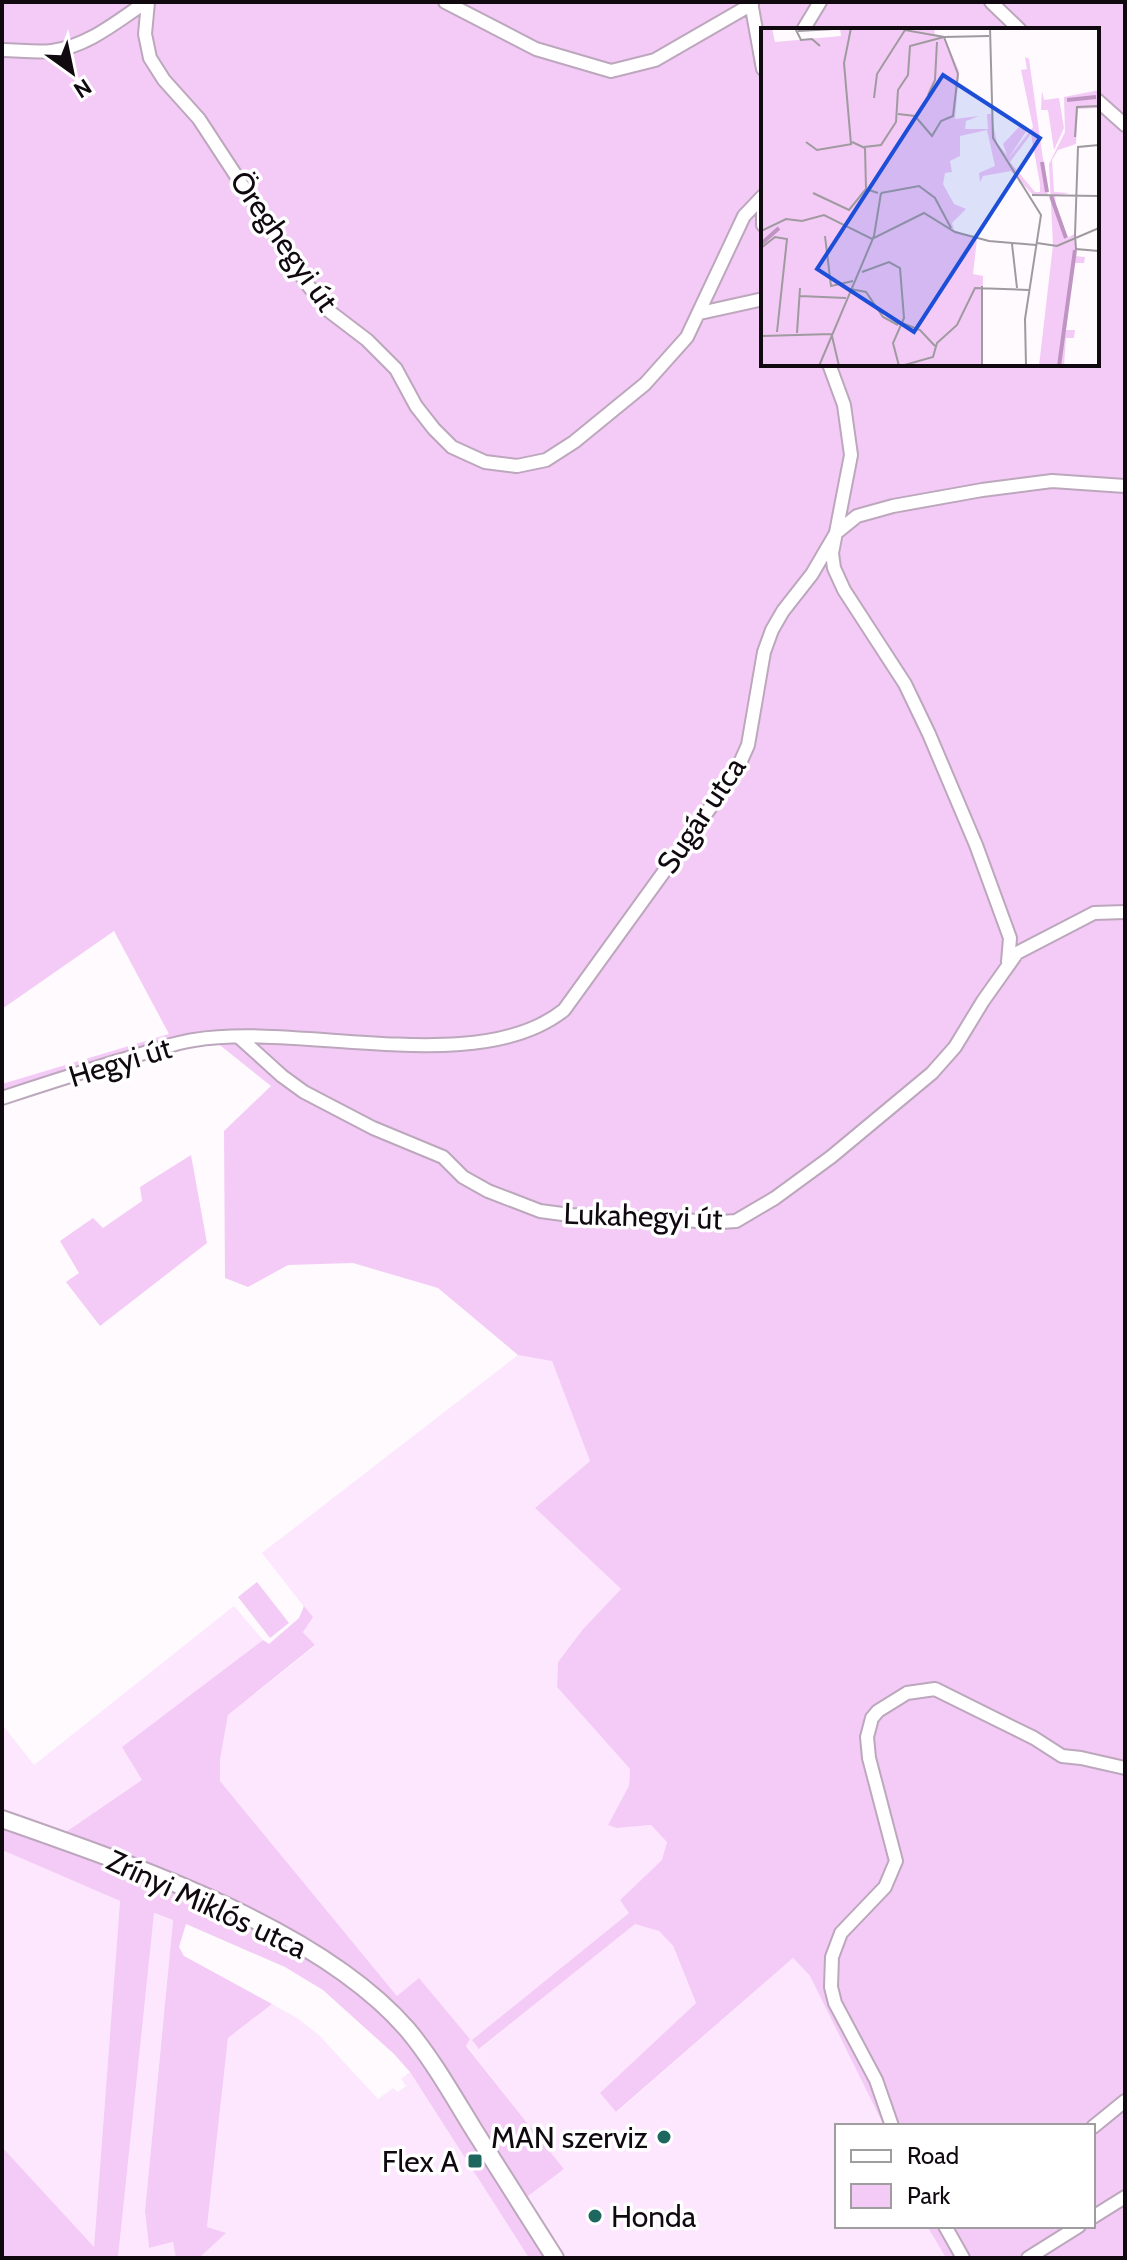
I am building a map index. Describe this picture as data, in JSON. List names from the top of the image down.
{
  "streets": {
    "main road": ["Zrínyi Miklós utca"],
    "street": [
      "Öreghegyi út",
      "Sugár utca",
      "Hegyi út",
      "Lukahegyi út"
    ]
  },
  "crossings": [
    ["Sugár utca", "Hegyi út"],
    ["Sugár utca", "Lukahegyi út"],
    ["Hegyi út", "Lukahegyi út"]
  ],
  "places": {
    "other": ["MAN szerviz", "Honda"],
    "transit": ["Flex A"]
  },
  "legend": ["Road", "Park"],
  "north": "bottom right"
}
